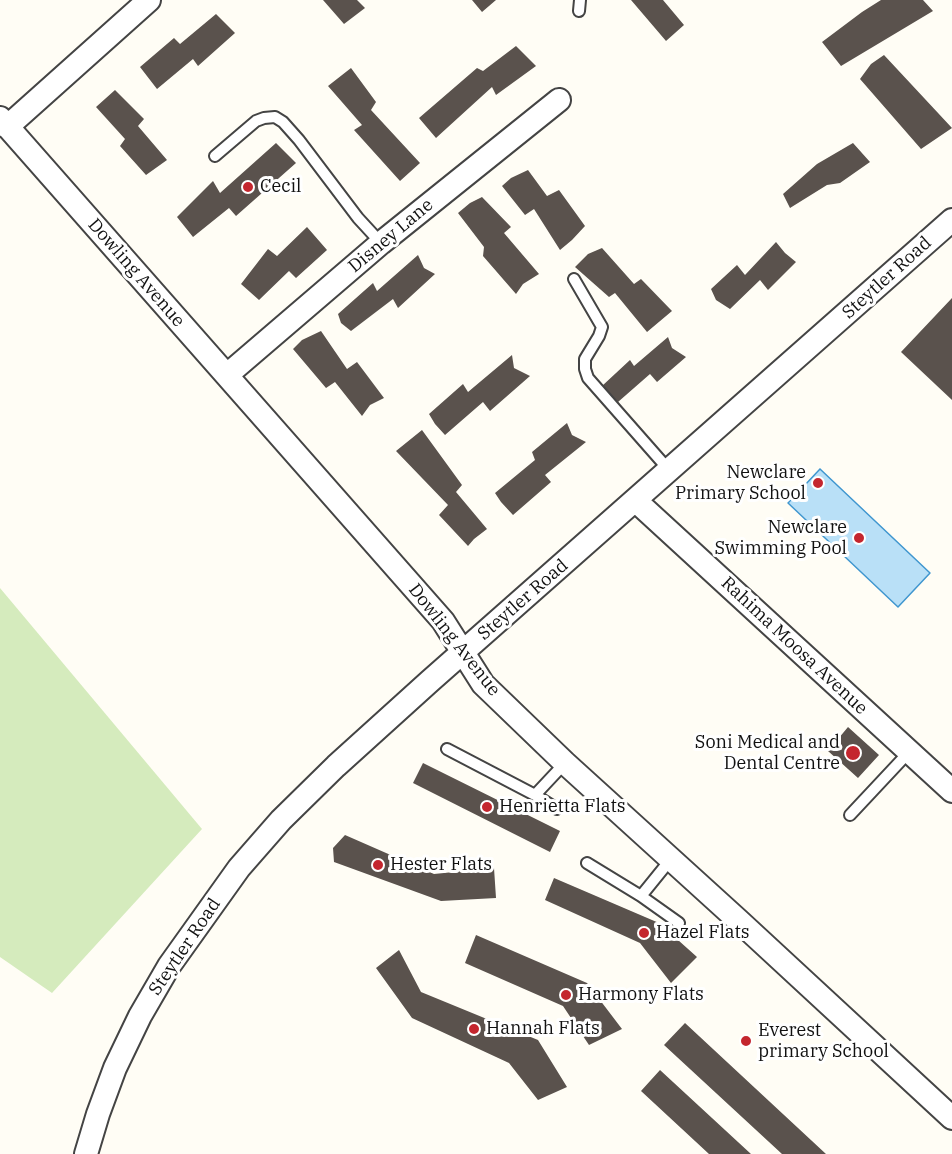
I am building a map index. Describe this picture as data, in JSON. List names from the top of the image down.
{
  "streets": {
    "street": [
      "Disney Lane",
      "Dowling Avenue",
      "Steytler Road",
      "Rahima Moosa Avenue"
    ]
  },
  "crossings": [
    ["Disney Lane", "Dowling Avenue"],
    ["Dowling Avenue", "Steytler Road"],
    ["Steytler Road", "Rahima Moosa Avenue"]
  ],
  "places": [
    "Cecil",
    "Newclare Primary School",
    "Newclare Swimming Pool",
    "Soni Medical and Dental Centre",
    "Henrietta Flats",
    "Hester Flats",
    "Hazel Flats",
    "Harmony Flats",
    "Hannah Flats",
    "Everest primary School"
  ]
}
